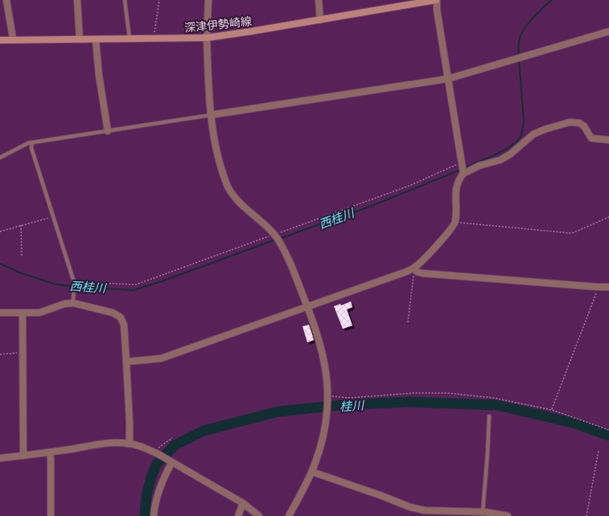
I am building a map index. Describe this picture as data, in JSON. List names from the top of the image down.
{
  "streets": {
    "main road": ["深津伊勢崎線"]
  },
  "water": ["西桂川", "桂川"]
}
